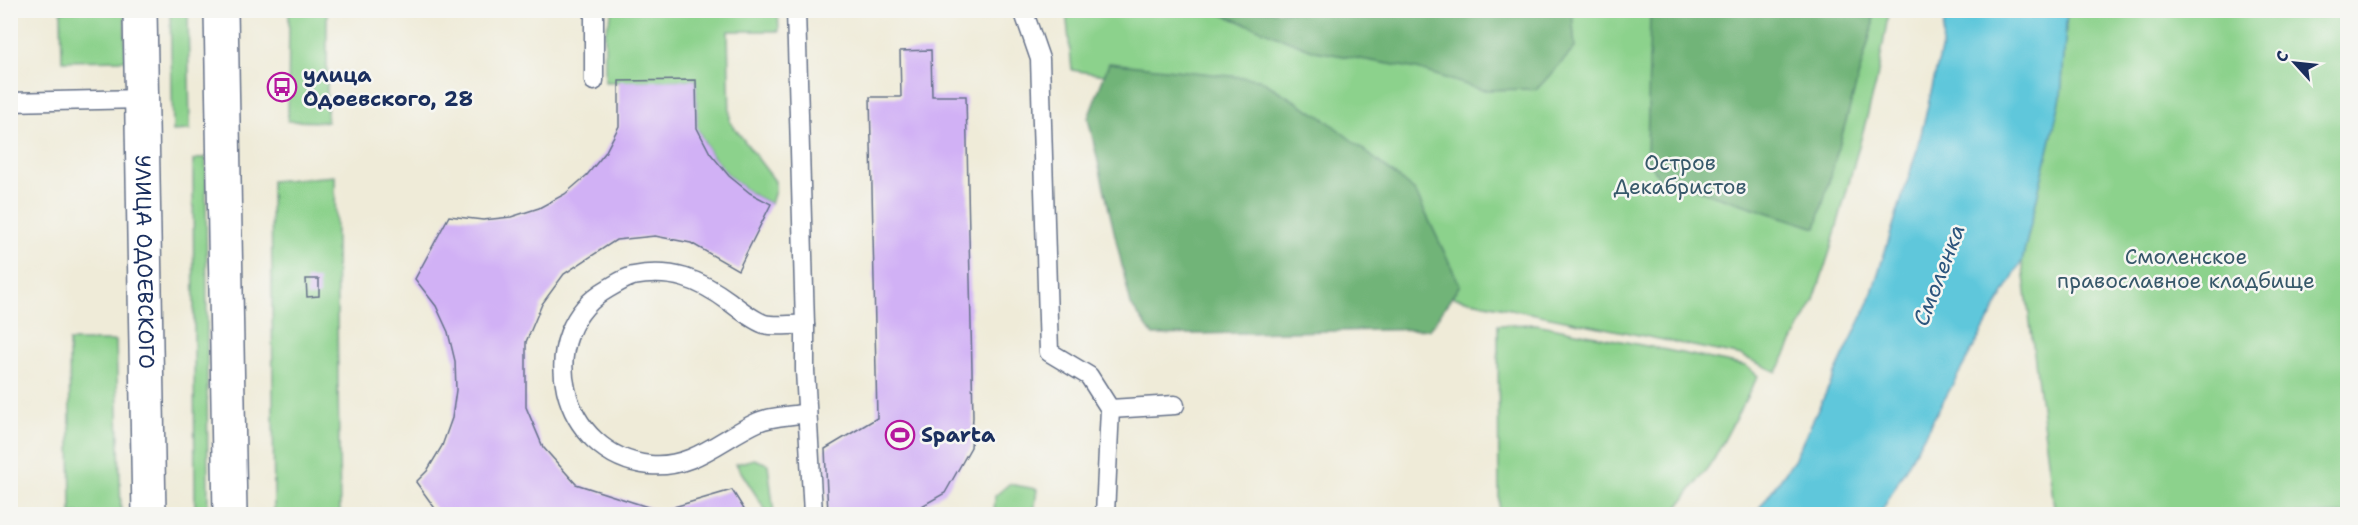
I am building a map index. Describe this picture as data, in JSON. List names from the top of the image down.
{
  "streets": {
    "street": ["УЛИЦА ОДОЕВСКОГО"]
  },
  "water": ["Смоленка"],
  "parks": ["Остров Декабристов", "Смоленское православное кладбище"],
  "places": {
    "bus stop": ["улица Одоевского, 28"],
    "sports": ["Sparta"]
  },
  "north": "top left"
}
